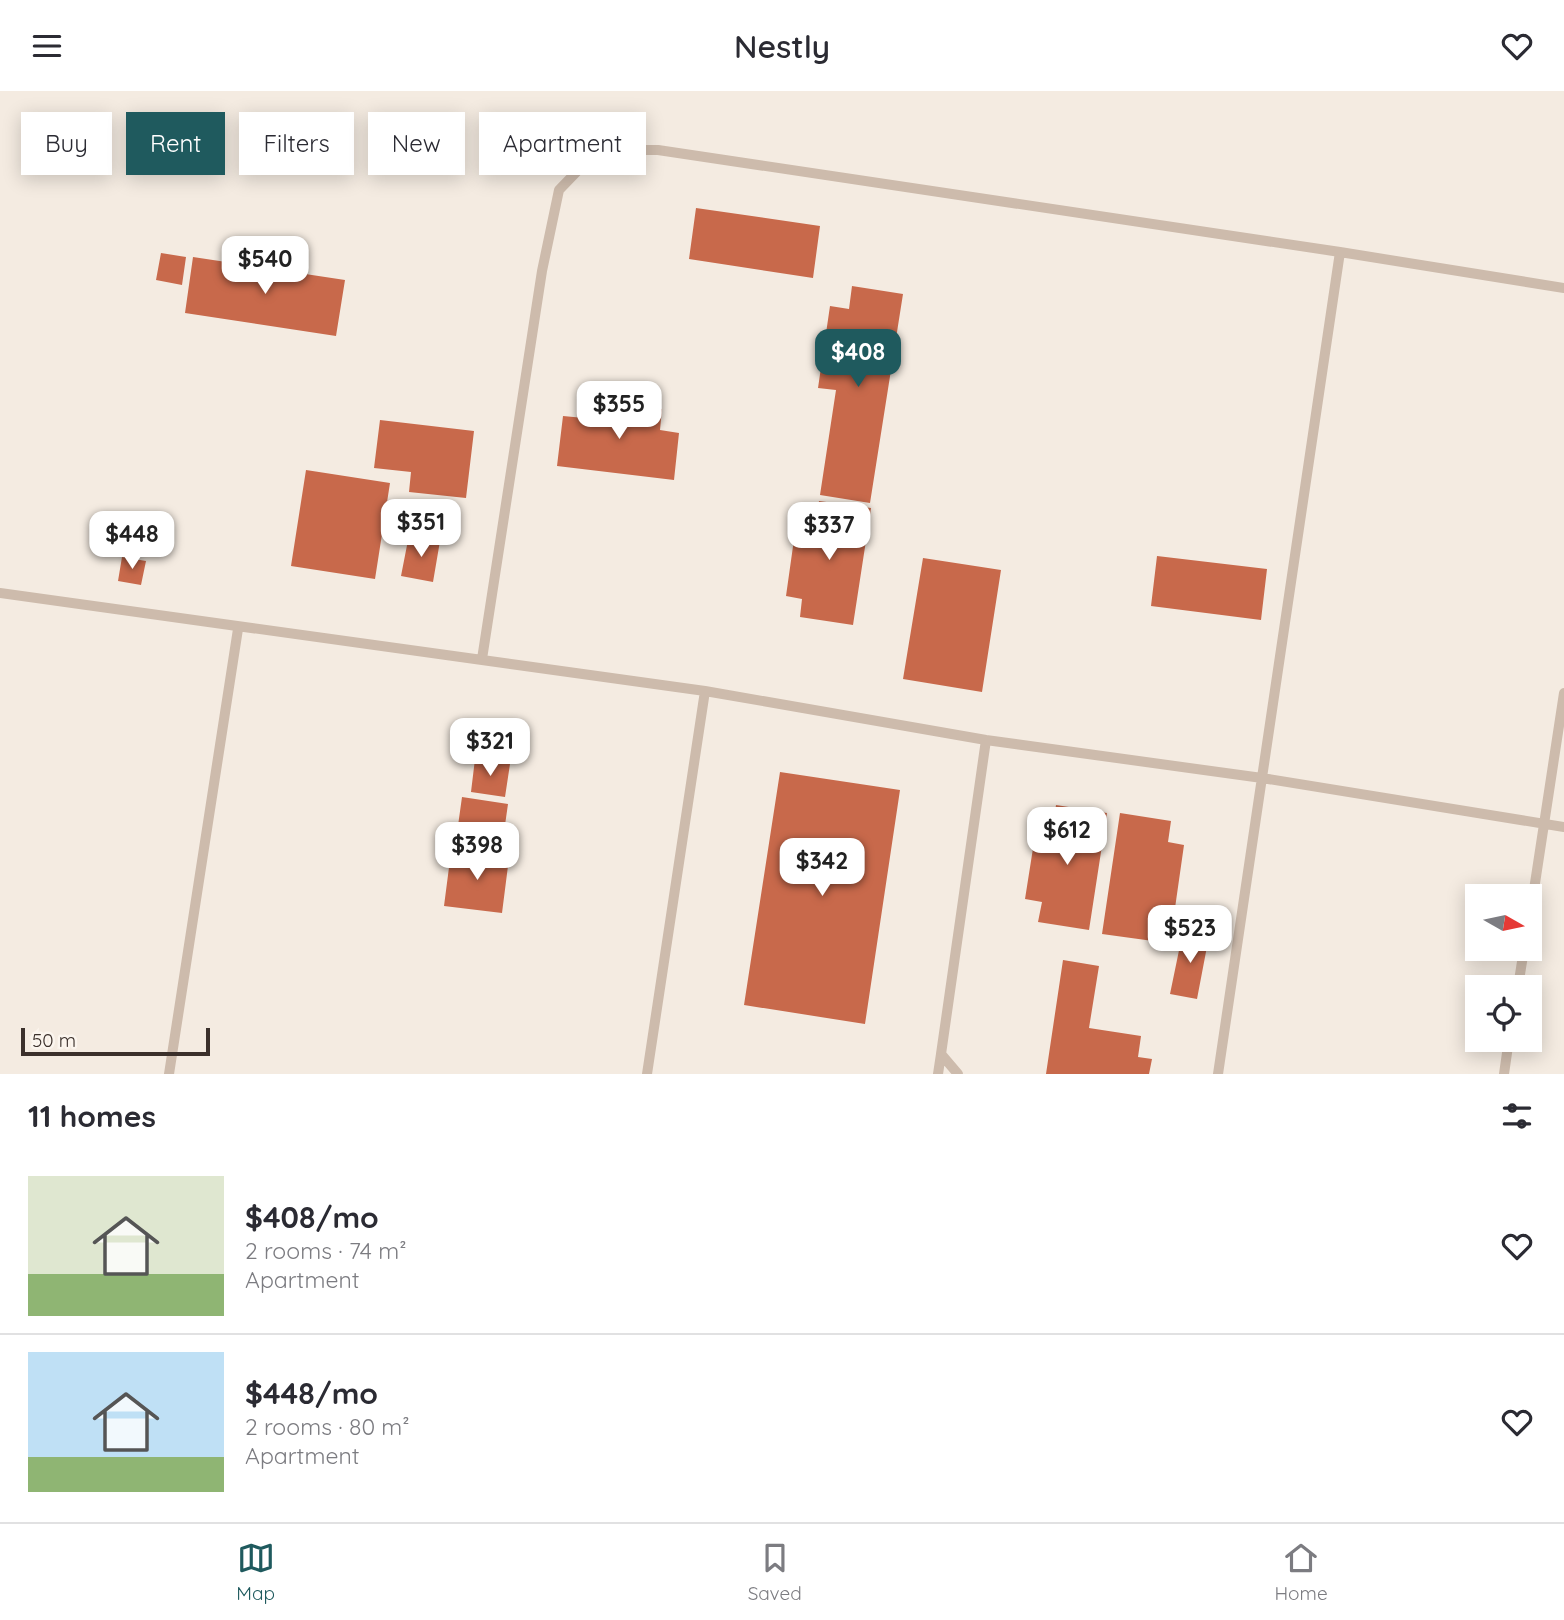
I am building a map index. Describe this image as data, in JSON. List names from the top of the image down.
{
  "scale_bar": "50 m",
  "north": "right",
  "page": {
    "header": "Nestly",
    "chip": [
      "Buy",
      "Rent",
      "Filters",
      "New",
      "Apartment"
    ],
    "price": [
      "$540",
      "$408",
      "$355",
      "$351",
      "$337",
      "$448",
      "$321",
      "$612",
      "$398",
      "$342",
      "$523"
    ],
    "scale": "50 m",
    "heading": "11 homes",
    "list": [
      {
        "name": "$408/mo",
        "note": "2 rooms · 74 m² · Apartment"
      },
      {
        "name": "$448/mo",
        "note": "2 rooms · 80 m² · Apartment"
      }
    ],
    "tabs": ["Map", "Saved", "Home"]
  }
}
